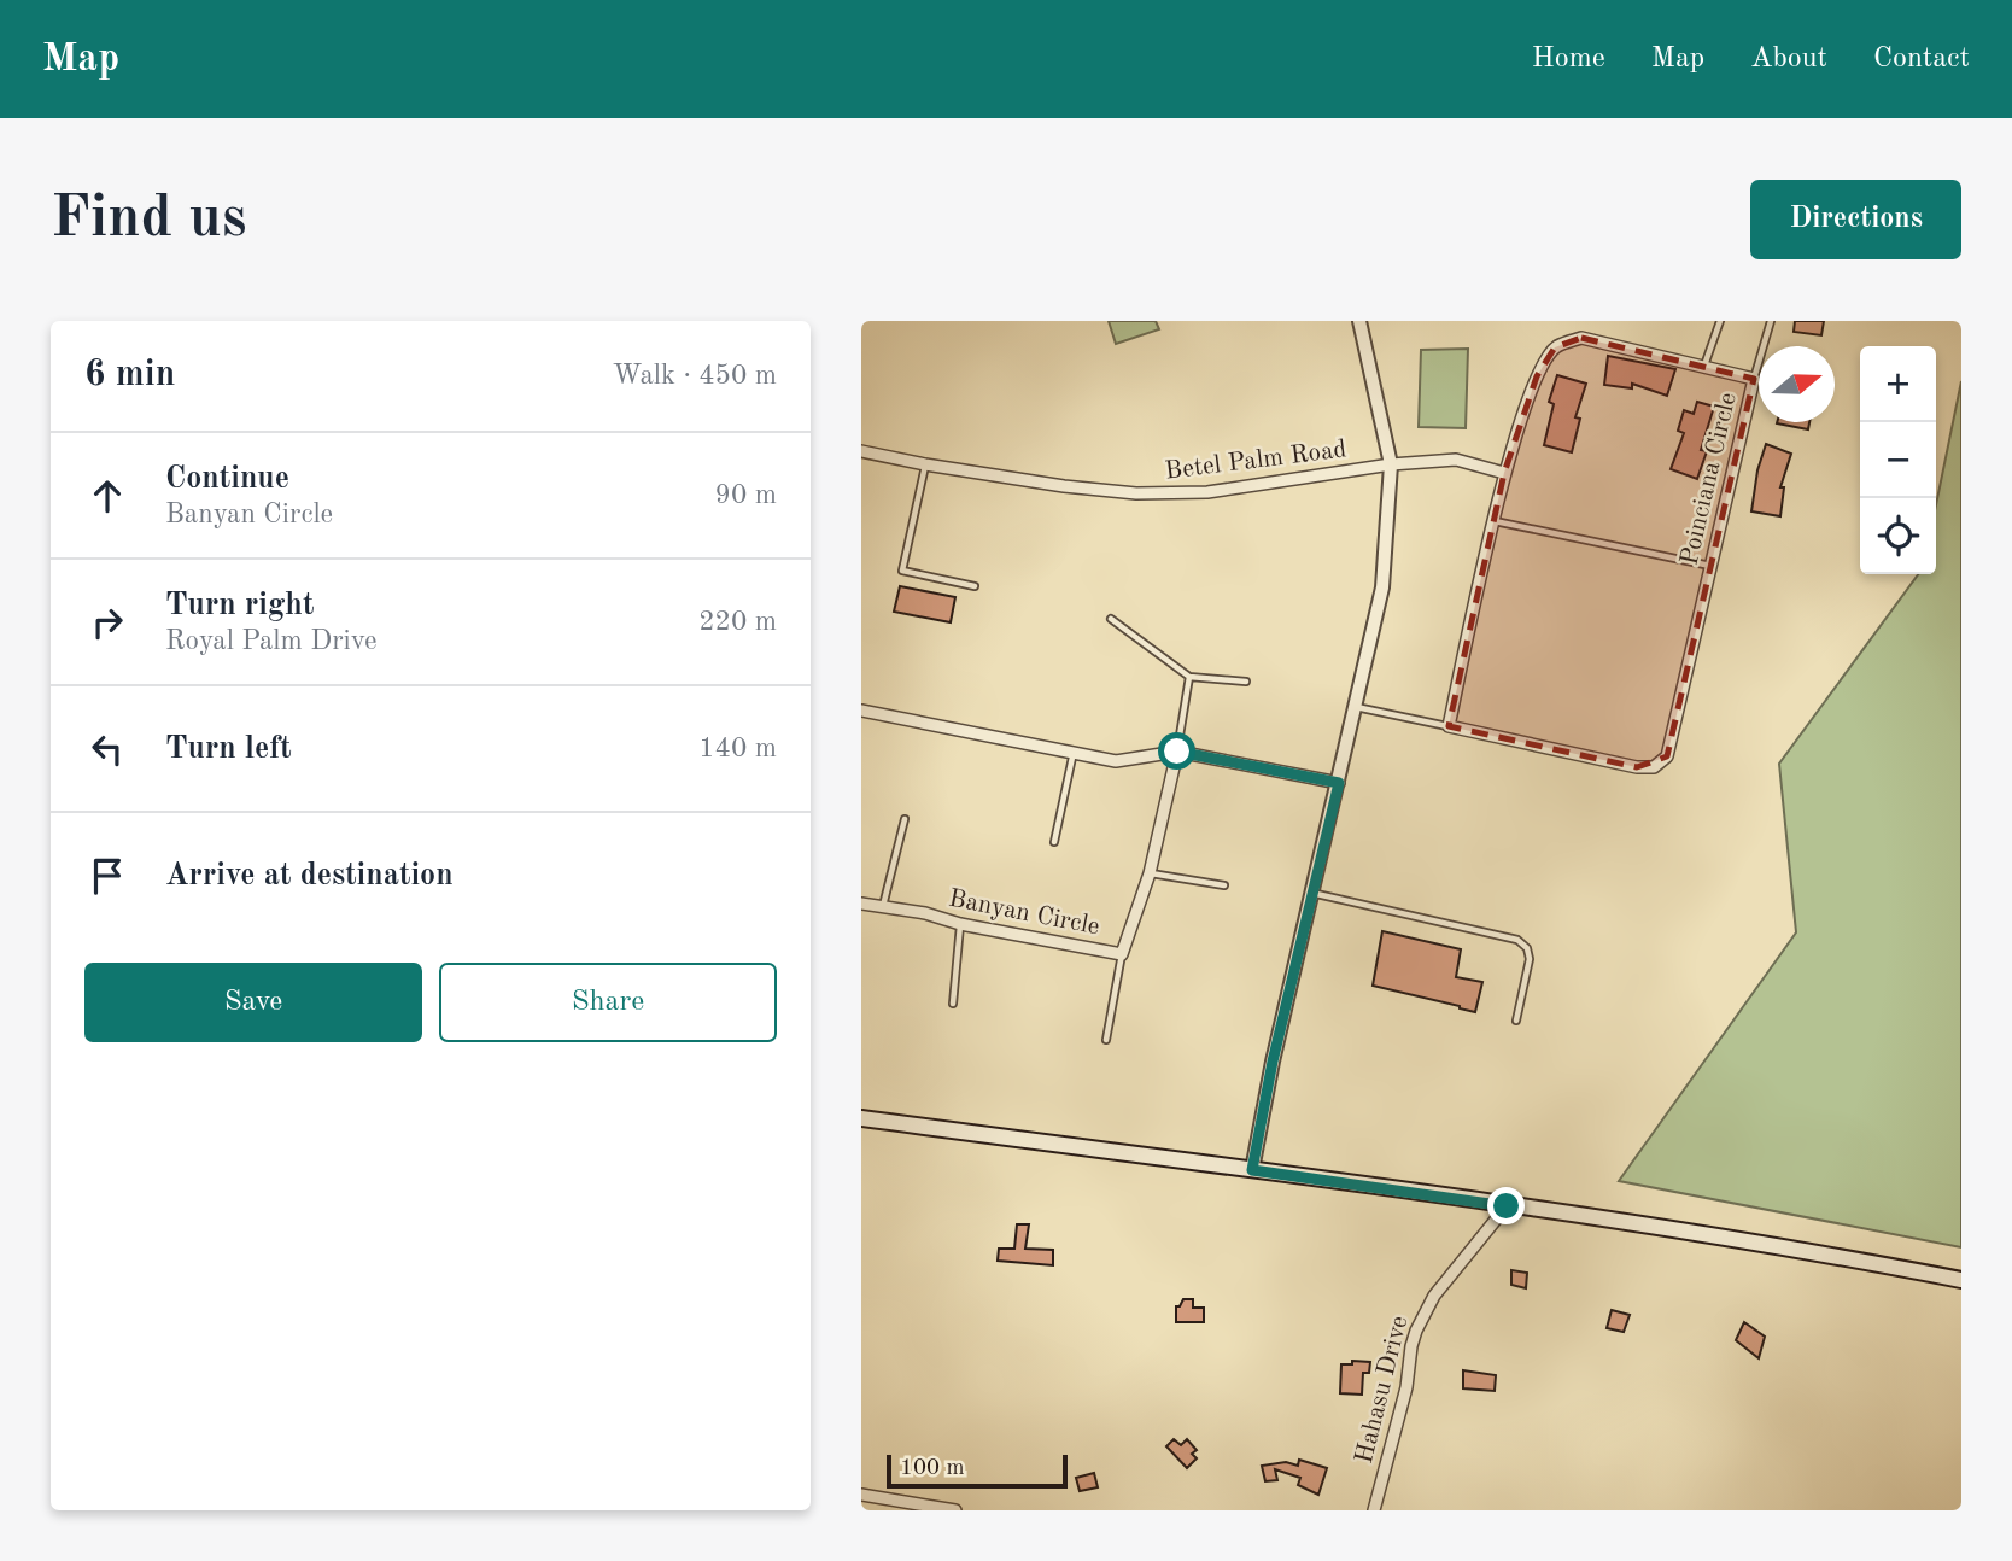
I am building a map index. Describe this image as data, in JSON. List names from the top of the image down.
{
  "streets": {
    "street": [
      "Betel Palm Road",
      "Poinciana Circle",
      "Banyan Circle",
      "Hahasu Drive"
    ]
  },
  "crossings": [
    ["Betel Palm Road", "Poinciana Circle"]
  ],
  "scale_bar": "100 m",
  "north": "right",
  "page": {
    "header": "Map",
    "nav": [
      "Home",
      "Map",
      "About",
      "Contact"
    ],
    "buttons": [
      "Directions",
      ["Save", "Share"]
    ],
    "title": "Find us",
    "heading": ["6 min", "Walk · 450 m"],
    "map_buttons": ["+", "−"],
    "list": [
      ["Continue", "Banyan Circle", "90 m"],
      ["Turn right", "Royal Palm Drive", "220 m"],
      ["Turn left", "140 m"],
      "Arrive at destination"
    ],
    "scale": "100 m"
  }
}
